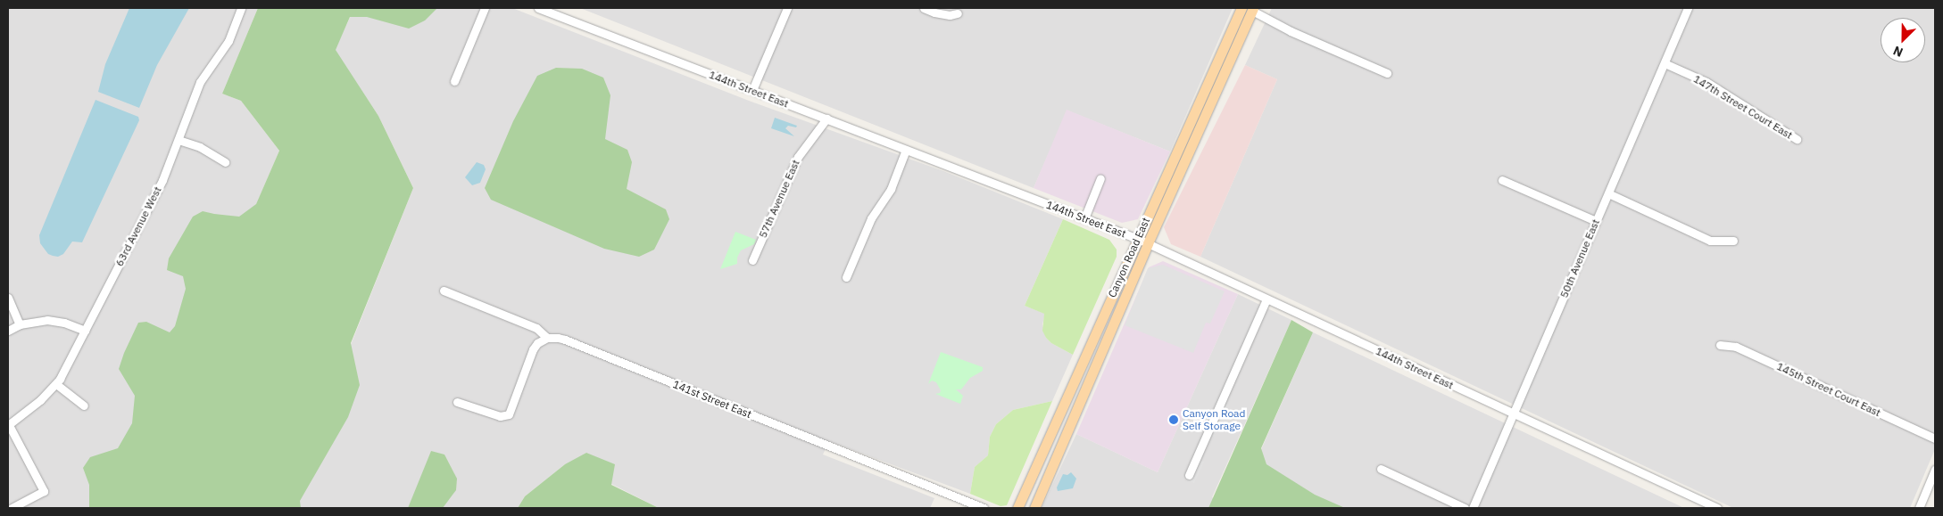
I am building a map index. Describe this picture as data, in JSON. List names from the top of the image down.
{
  "streets": {
    "main road": ["Canyon Road East"],
    "street": [
      "144th Street East",
      "147th Street Court East",
      "57th Avenue East",
      "63rd Avenue West",
      "50th Avenue East",
      "145th Street Court East",
      "141st Street East"
    ]
  },
  "crossings": [
    ["144th Street East", "57th Avenue East"],
    ["144th Street East", "Canyon Road East"],
    ["144th Street East", "50th Avenue East"],
    ["147th Street Court East", "50th Avenue East"]
  ],
  "places": ["Canyon Road Self Storage"],
  "north": "bottom left"
}
